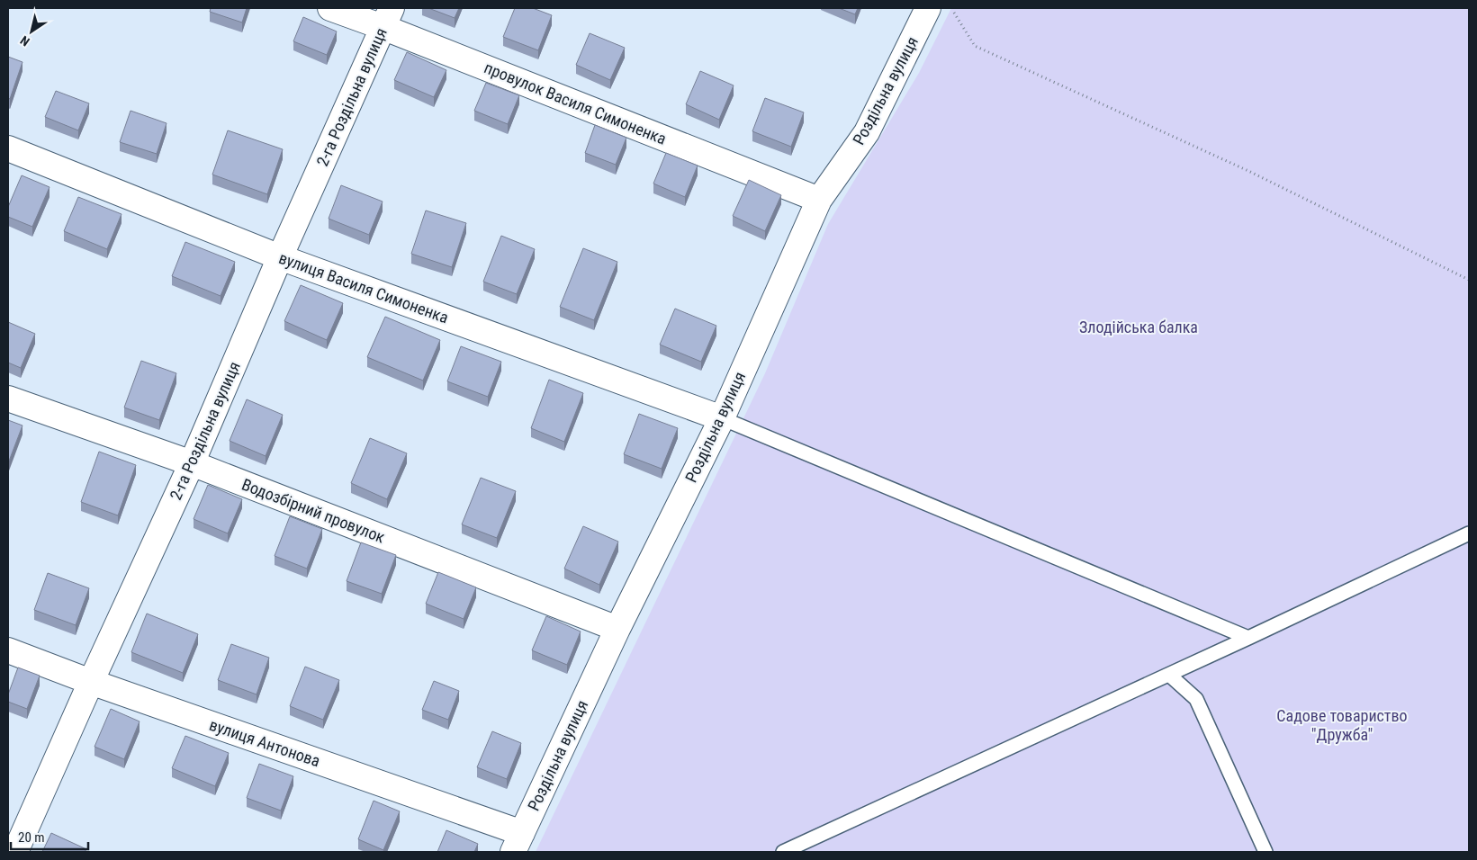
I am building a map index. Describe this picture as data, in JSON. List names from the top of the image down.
{
  "streets": {
    "street": [
      "Роздільна вулиця",
      "2-га Роздільна вулиця",
      "провулок Василя Симоненка",
      "вулиця Василя Симоненка",
      "Водозбірний провулок",
      "вулиця Антонова"
    ]
  },
  "crossings": [
    ["Роздільна вулиця", "провулок Василя Симоненка"],
    ["Роздільна вулиця", "вулиця Василя Симоненка"],
    ["Роздільна вулиця", "Водозбірний провулок"],
    ["Роздільна вулиця", "вулиця Антонова"],
    ["2-га Роздільна вулиця", "провулок Василя Симоненка"],
    ["2-га Роздільна вулиця", "вулиця Василя Симоненка"],
    ["2-га Роздільна вулиця", "Водозбірний провулок"],
    ["2-га Роздільна вулиця", "вулиця Антонова"]
  ],
  "parks": ["Злодійська балка", "Садове товариство \"Дружба\""],
  "scale_bar": "20 m",
  "north": "bottom left"
}
